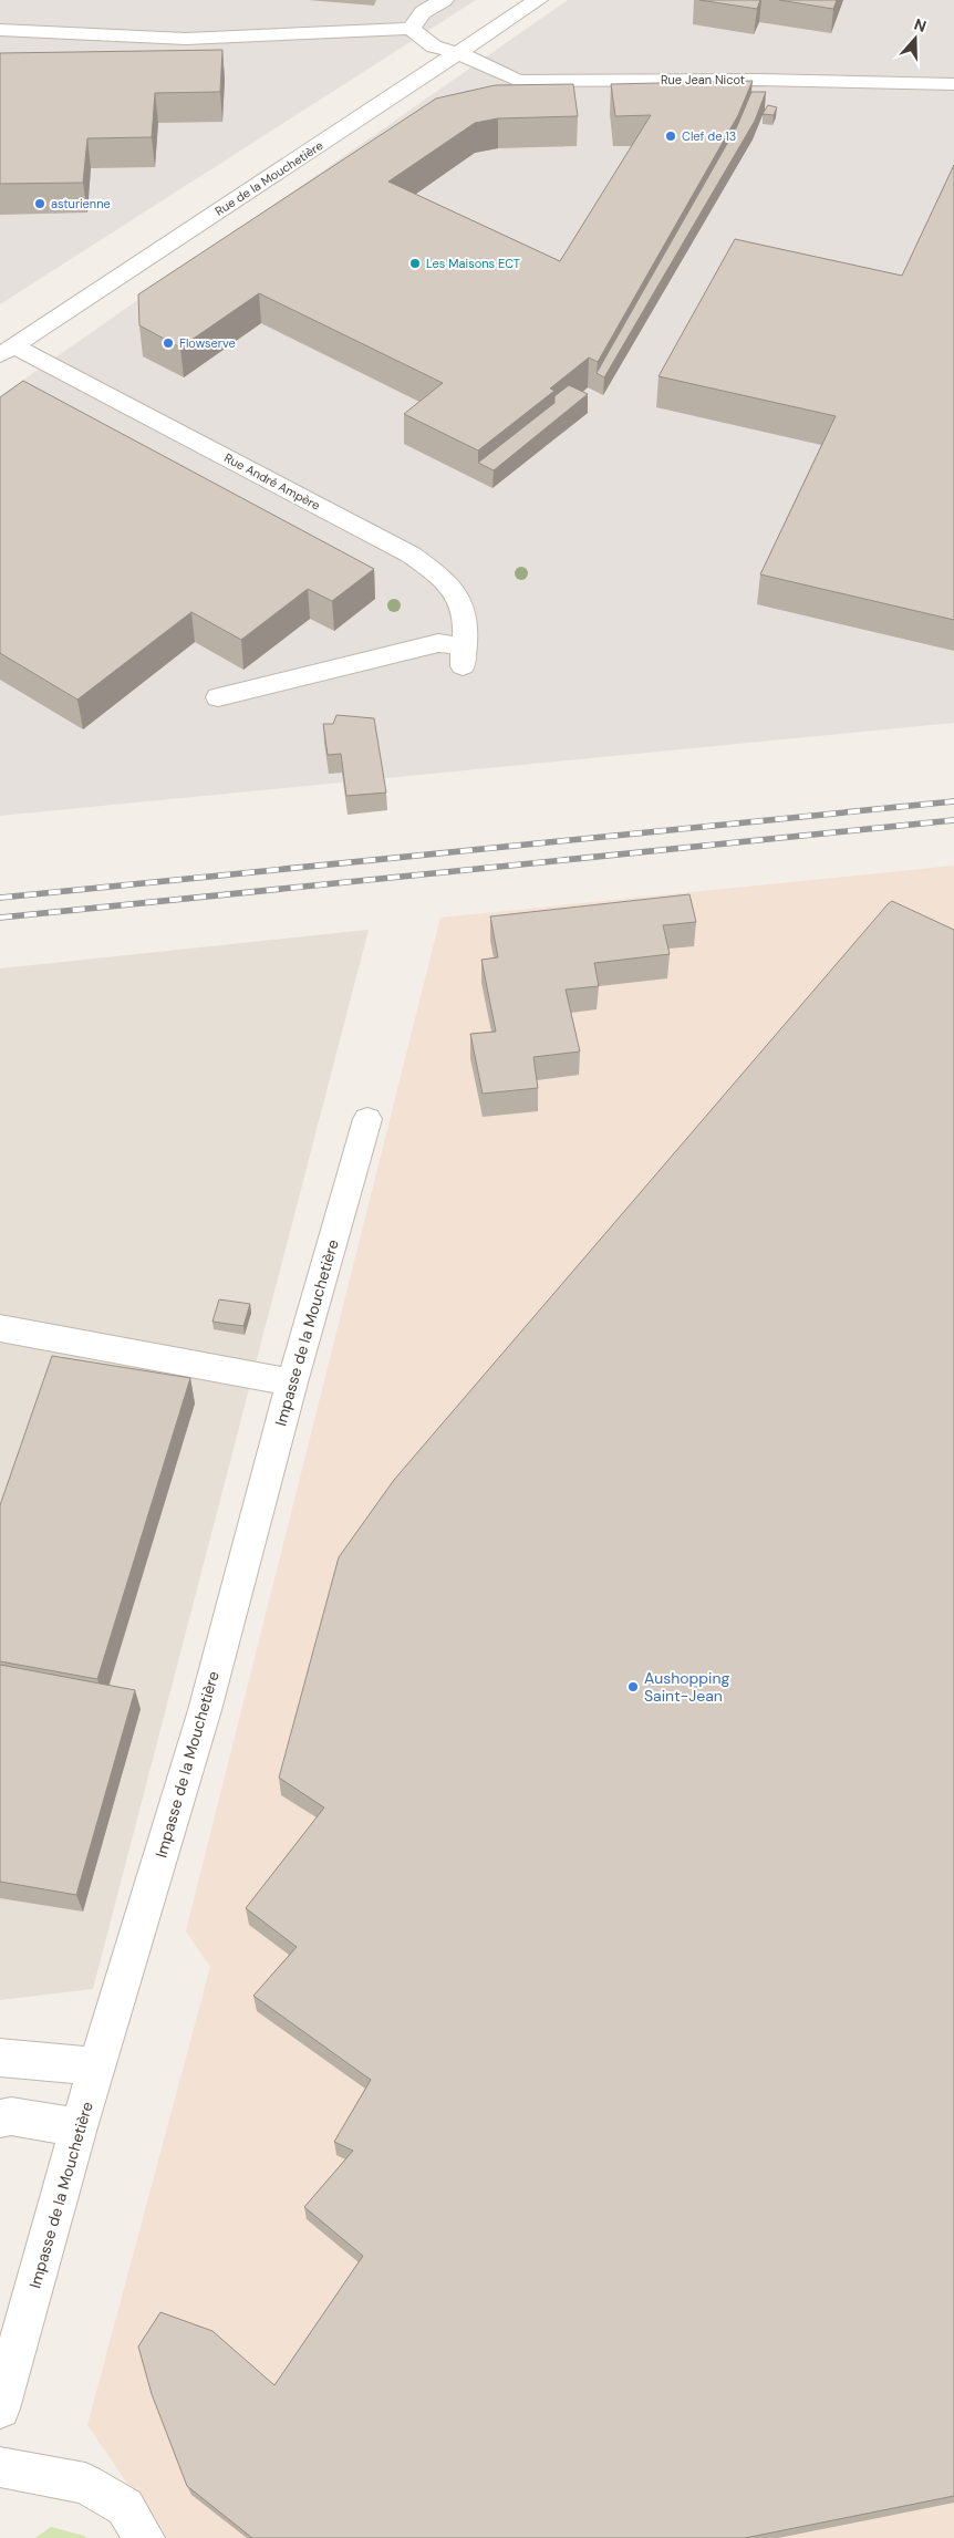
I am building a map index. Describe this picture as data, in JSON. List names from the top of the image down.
{
  "streets": {
    "street": [
      "Rue Jean Nicot",
      "Rue de la Mouchetière",
      "Rue André Ampère",
      "Impasse de la Mouchetière"
    ]
  },
  "crossings": [
    ["Rue Jean Nicot", "Rue de la Mouchetière"],
    ["Rue de la Mouchetière", "Rue André Ampère"]
  ],
  "places": [
    "Clef de 13",
    "asturienne",
    "Les Maisons ECT",
    "Flowserve",
    "Aushopping Saint-Jean"
  ],
  "north": "top"
}
